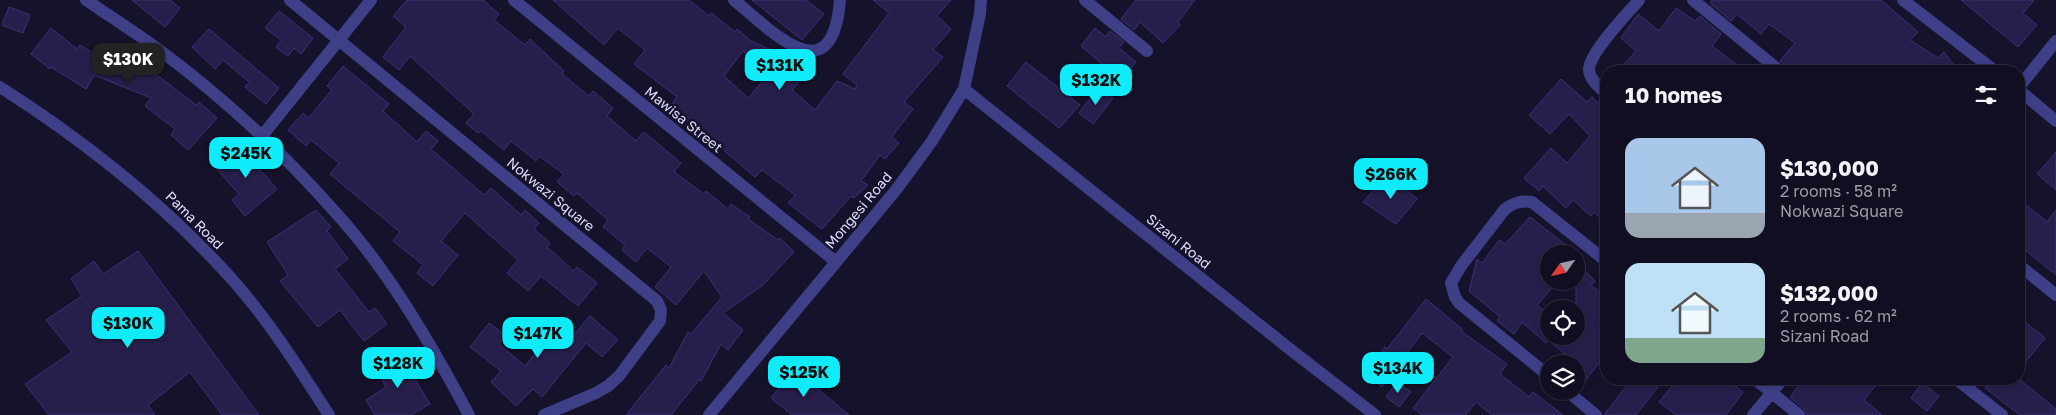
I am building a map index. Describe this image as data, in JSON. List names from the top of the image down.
{
  "streets": {
    "street": [
      "Mawisa Street",
      "Nokwazi Square",
      "Mongesi Road",
      "Pama Road",
      "Sizani Road"
    ]
  },
  "crossings": [
    ["Mawisa Street", "Mongesi Road"],
    ["Mongesi Road", "Sizani Road"]
  ],
  "north": "bottom left",
  "page": {
    "price": [
      "$130K",
      "$131K",
      "$132K",
      "$245K",
      "$266K",
      "$130K",
      "$147K",
      "$128K",
      "$134K",
      "$125K"
    ],
    "heading": "10 homes",
    "list": [
      {
        "name": "$130,000",
        "note": "2 rooms · 58 m² · Nokwazi Square"
      },
      {
        "name": "$132,000",
        "note": "2 rooms · 62 m² · Sizani Road"
      }
    ]
  }
}
